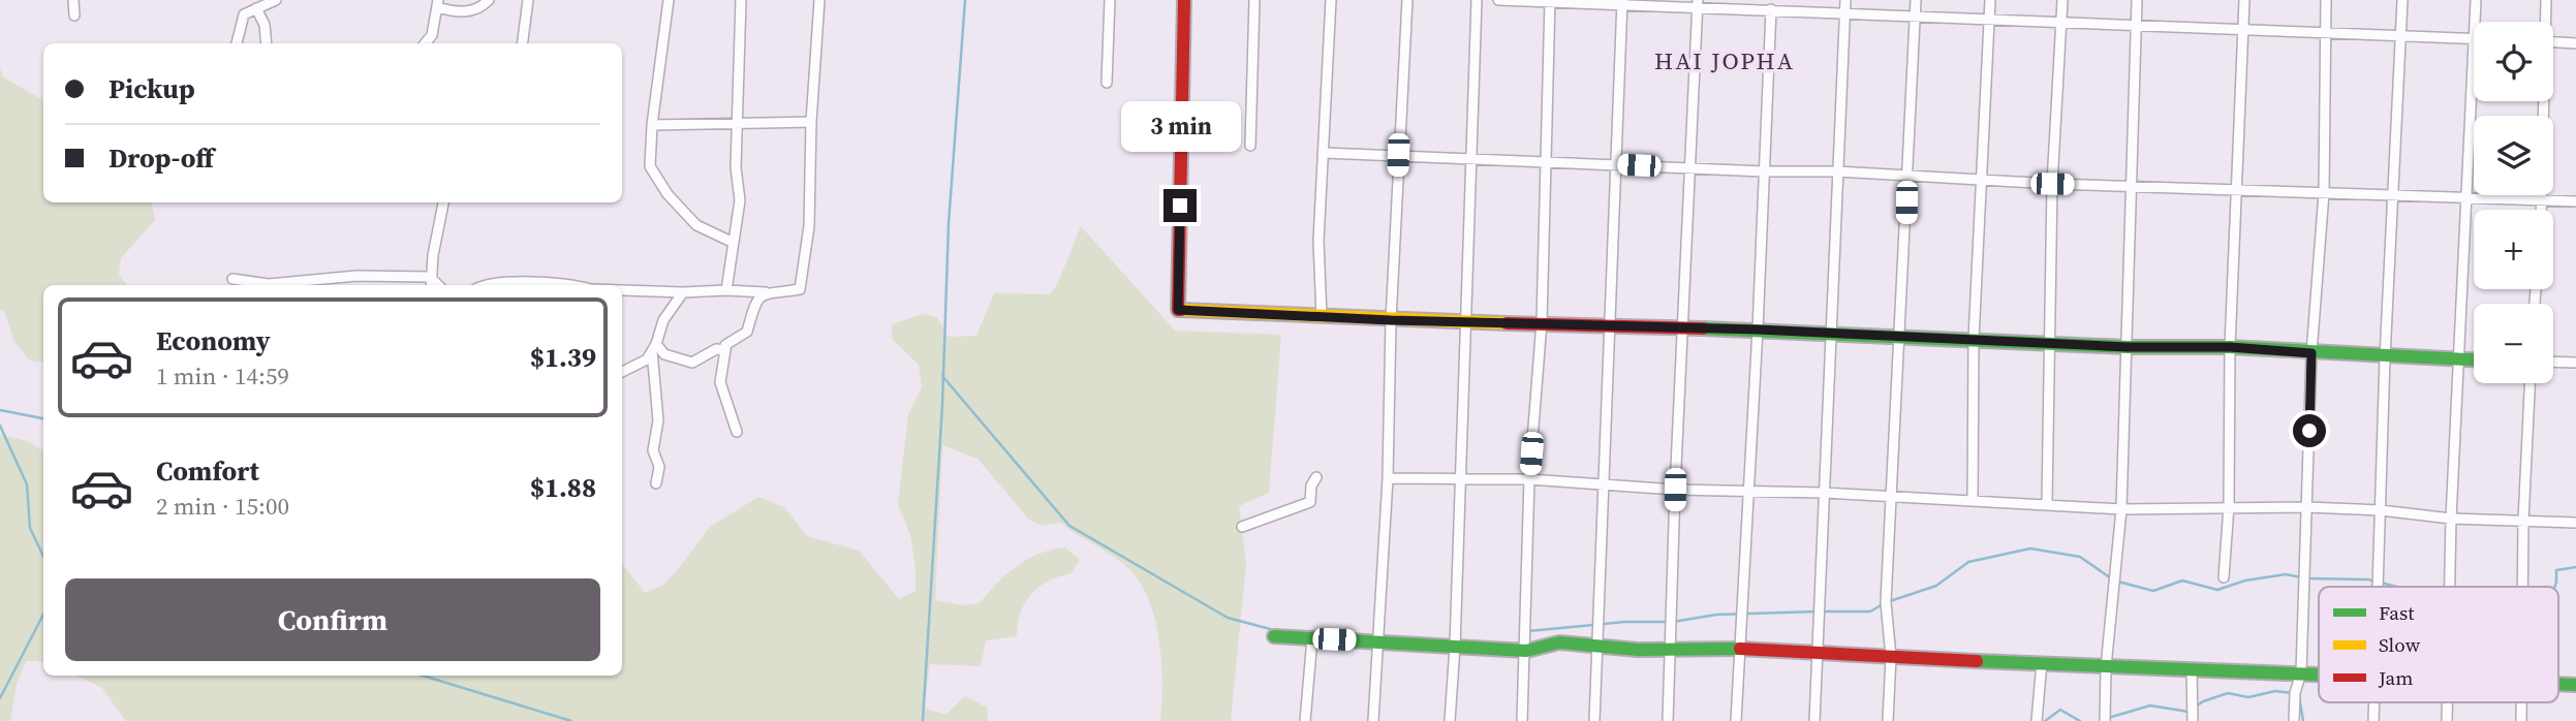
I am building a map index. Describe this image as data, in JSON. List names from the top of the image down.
{
  "districts": ["HAI JOPHA"],
  "legend": ["Fast", "Slow", "Jam"],
  "page": {
    "map_buttons": ["+", "−"],
    "banner": ["Pickup", "Drop-off"],
    "bubble": "3 min",
    "list": [
      {
        "name": "Economy",
        "note": "1 min · 14:59",
        "value": "$1.39"
      },
      {
        "name": "Comfort",
        "note": "2 min · 15:00",
        "value": "$1.88"
      }
    ],
    "buttons": "Confirm"
  }
}
